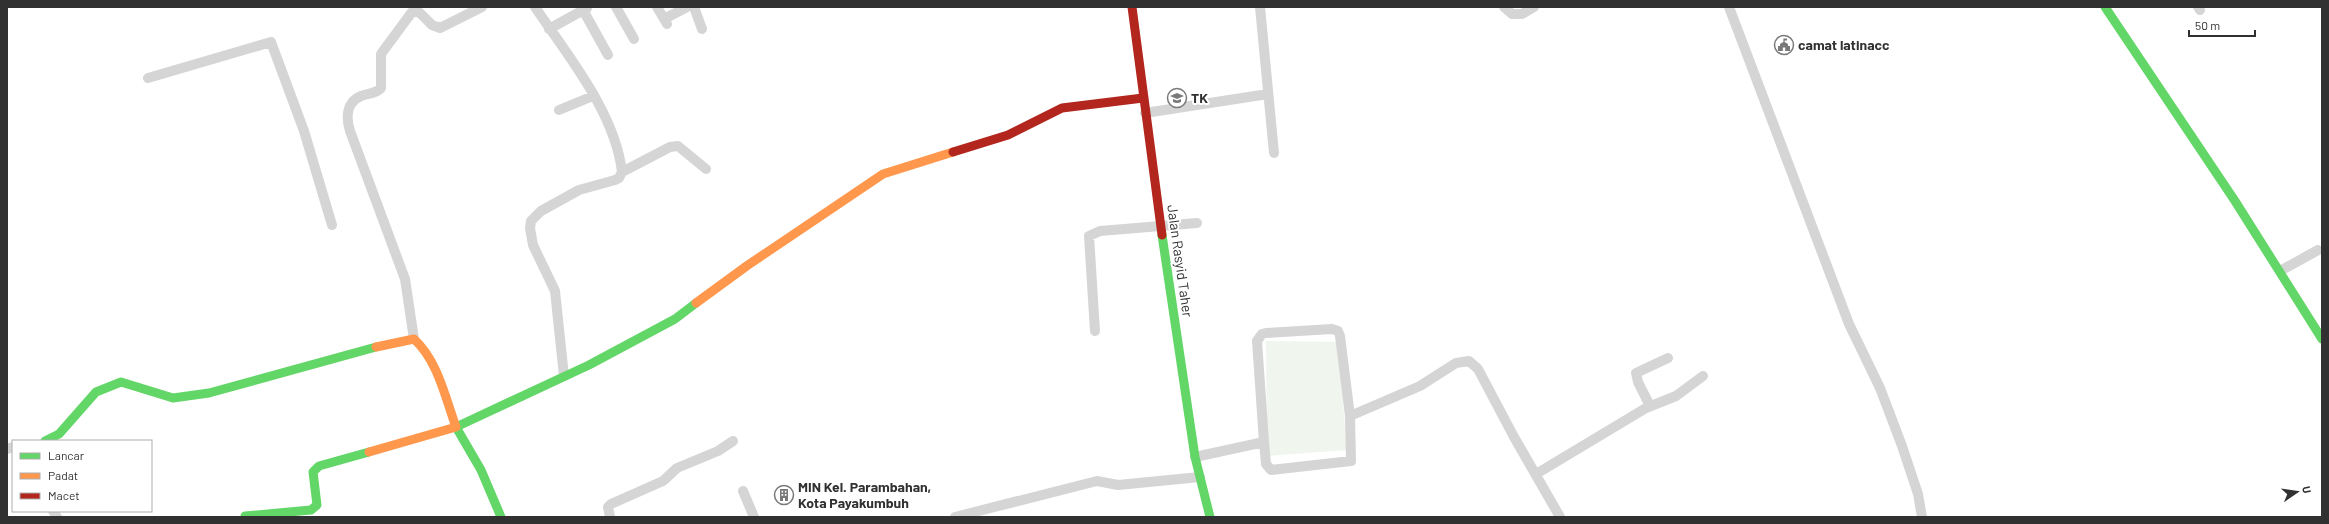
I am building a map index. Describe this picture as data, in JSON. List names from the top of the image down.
{
  "streets": {
    "street": ["Jalan Rasyid Taher"]
  },
  "places": {
    "public building": ["camat latinacc"],
    "school or university": ["TK"],
    "building": ["MIN Kel. Parambahan, Kota Payakumbuh"]
  },
  "legend": ["Lancar", "Padat", "Macet"],
  "scale_bar": "50 m",
  "north": "right"
}
